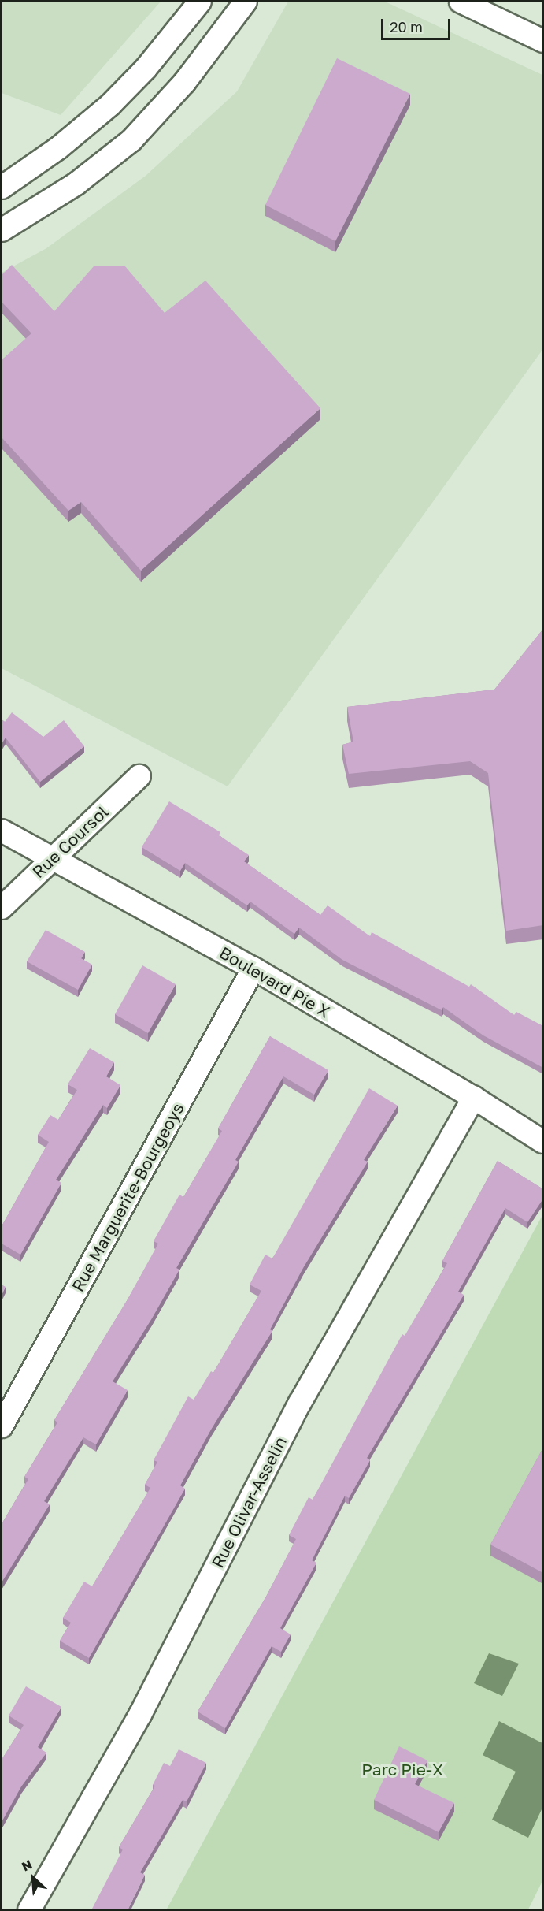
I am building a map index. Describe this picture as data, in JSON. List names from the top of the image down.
{
  "streets": {
    "street": [
      "Rue Coursol",
      "Boulevard Pie X",
      "Rue Marguerite-Bourgeoys",
      "Rue Olivar-Asselin"
    ]
  },
  "crossings": [
    ["Rue Coursol", "Boulevard Pie X"],
    ["Boulevard Pie X", "Rue Marguerite-Bourgeoys"],
    ["Boulevard Pie X", "Rue Olivar-Asselin"]
  ],
  "parks": ["Parc Pie-X"],
  "scale_bar": "20 m",
  "north": "top left"
}
